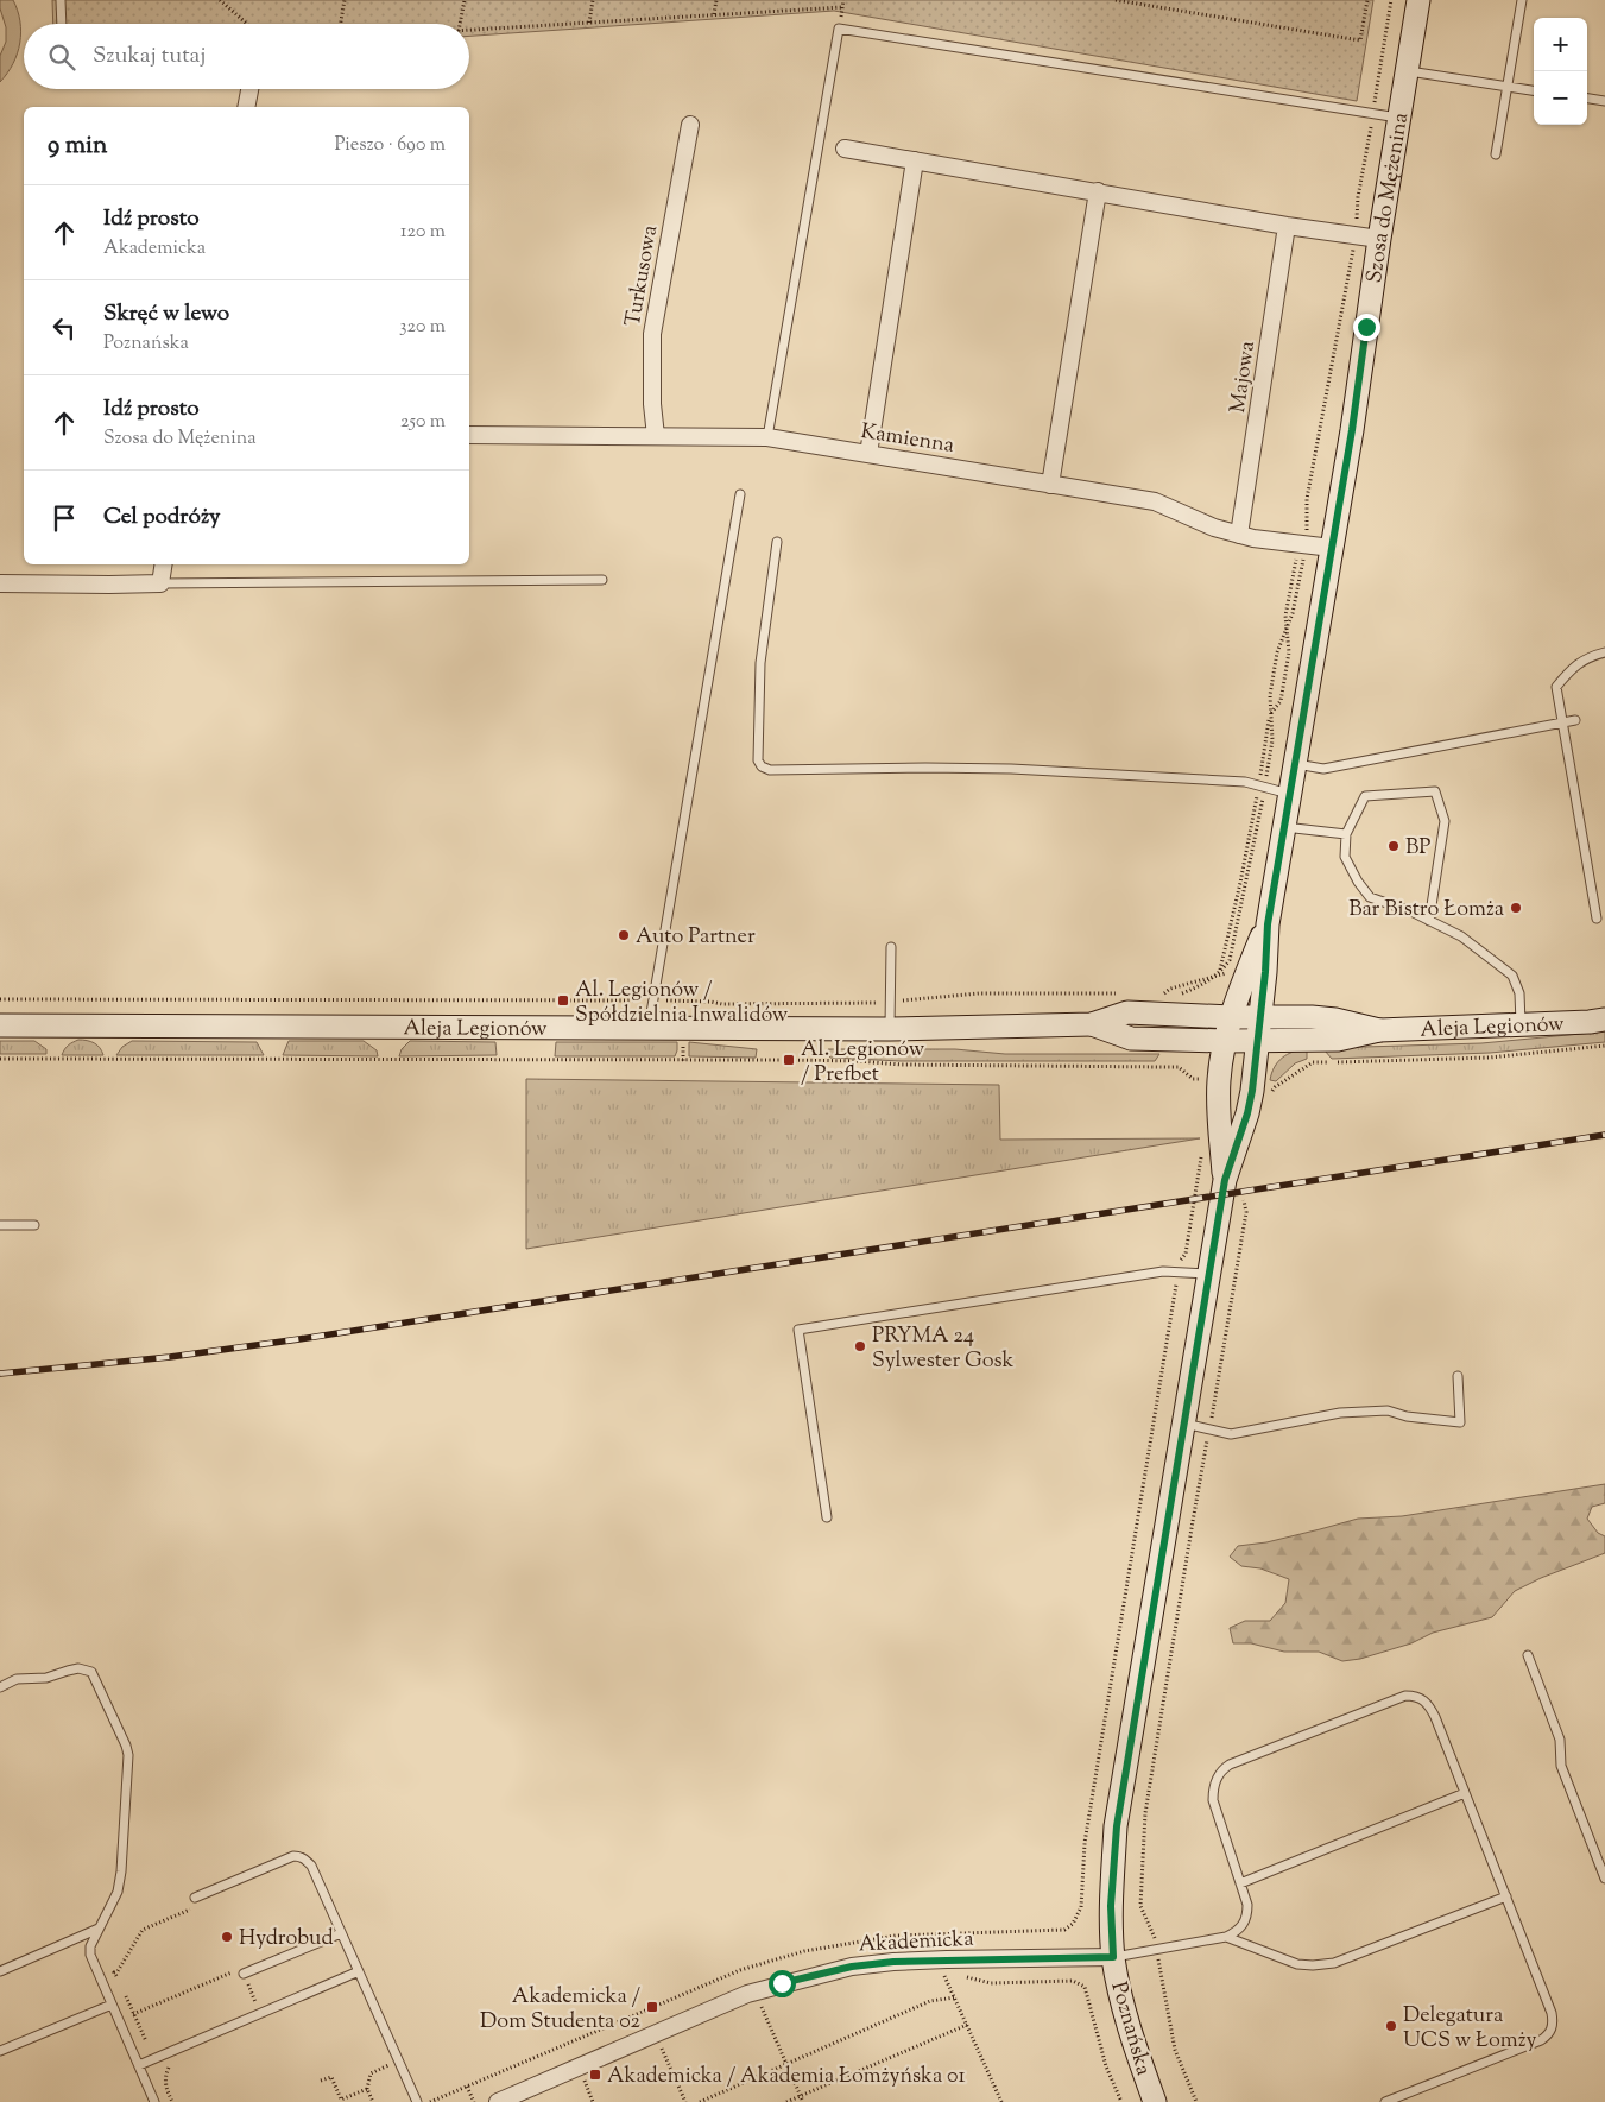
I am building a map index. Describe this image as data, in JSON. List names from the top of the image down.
{
  "streets": {
    "main road": ["Szosa do Mężenina", "Aleja Legionów", "Poznańska"],
    "street": [
      "Turkusowa",
      "Majowa",
      "Kamienna",
      "Akademicka"
    ]
  },
  "crossings": [
    ["Szosa do Mężenina", "Kamienna"],
    ["Szosa do Mężenina", "Aleja Legionów"],
    ["Szosa do Mężenina", "Poznańska"],
    ["Turkusowa", "Kamienna"],
    ["Majowa", "Kamienna"],
    ["Aleja Legionów", "Poznańska"],
    ["Akademicka", "Poznańska"]
  ],
  "places": {
    "other": [
      "BP",
      "Bar Bistro Łomża",
      "Auto Partner",
      "PRYMA 24 Sylwester Gosk",
      "Hydrobud",
      "Delegatura UCS w Łomży"
    ],
    "transit": [
      "Al. Legionów / Spółdzielnia Inwalidów",
      "Al. Legionów / Prefbet",
      "Akademicka / Dom Studenta 02",
      "Akademicka / Akademia Łomżyńska 01"
    ]
  },
  "page": {
    "map_buttons": ["+", "−"],
    "search": "Szukaj tutaj",
    "heading": ["9 min", "Pieszo · 690 m"],
    "list": [
      ["Idź prosto", "Akademicka", "120 m"],
      ["Skręć w lewo", "Poznańska", "320 m"],
      ["Idź prosto", "Szosa do Mężenina", "250 m"],
      "Cel podróży"
    ]
  }
}
